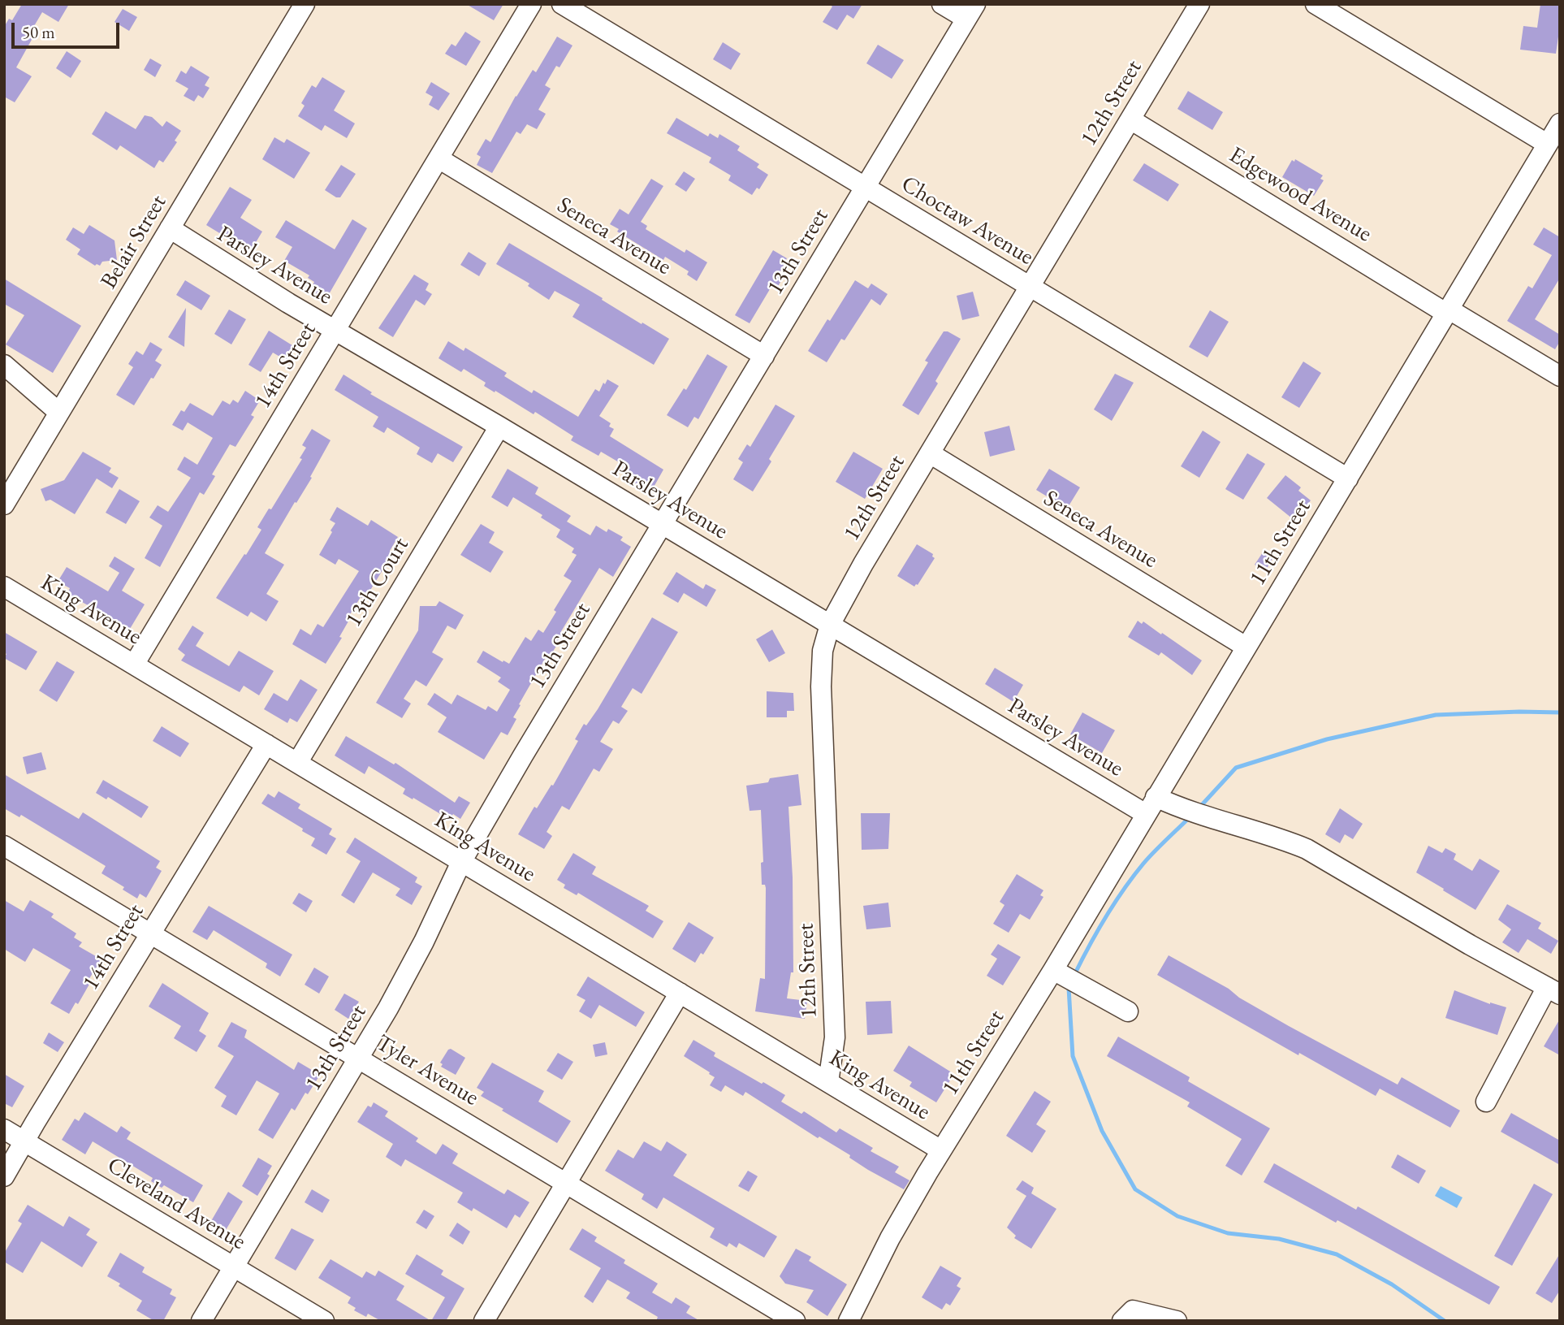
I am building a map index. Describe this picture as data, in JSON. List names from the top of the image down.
{
  "streets": {
    "street": [
      "12th Street",
      "Edgewood Avenue",
      "Choctaw Avenue",
      "Seneca Avenue",
      "Belair Street",
      "13th Street",
      "Parsley Avenue",
      "14th Street",
      "11th Street",
      "13th Court",
      "King Avenue",
      "Tyler Avenue",
      "Cleveland Avenue"
    ]
  },
  "crossings": [
    ["12th Street", "Edgewood Avenue"],
    ["12th Street", "Choctaw Avenue"],
    ["12th Street", "Seneca Avenue"],
    ["12th Street", "Parsley Avenue"],
    ["12th Street", "King Avenue"],
    ["Edgewood Avenue", "11th Street"],
    ["Choctaw Avenue", "13th Street"],
    ["Choctaw Avenue", "11th Street"],
    ["Seneca Avenue", "13th Street"],
    ["Seneca Avenue", "14th Street"],
    ["Seneca Avenue", "11th Street"],
    ["Belair Street", "Parsley Avenue"],
    ["13th Street", "Parsley Avenue"],
    ["13th Street", "King Avenue"],
    ["13th Street", "Tyler Avenue"],
    ["13th Street", "Cleveland Avenue"],
    ["Parsley Avenue", "14th Street"],
    ["Parsley Avenue", "11th Street"],
    ["Parsley Avenue", "13th Court"],
    ["14th Street", "King Avenue"],
    ["14th Street", "Tyler Avenue"],
    ["14th Street", "Cleveland Avenue"],
    ["11th Street", "King Avenue"],
    ["13th Court", "King Avenue"]
  ],
  "scale_bar": "50 m"
}
